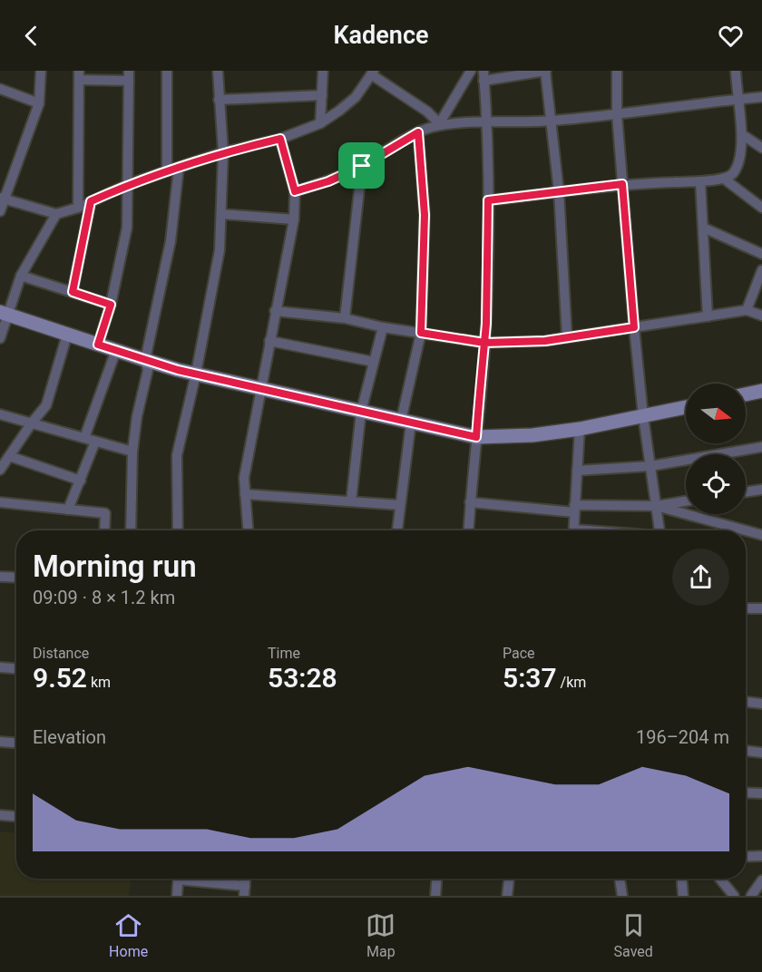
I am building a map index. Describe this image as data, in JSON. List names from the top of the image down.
{
  "north": "right",
  "page": {
    "header": "Kadence",
    "heading": ["Morning run", "09:09 · 8 × 1.2 km"],
    "stats": [
      ["Distance", "9.52 km"],
      ["Time", "53:28"],
      ["Pace", "5:37 /km"]
    ],
    "chart": ["Elevation", "196–204 m"],
    "tabs": ["Home", "Map", "Saved"]
  }
}
